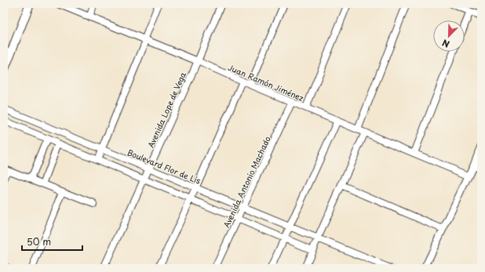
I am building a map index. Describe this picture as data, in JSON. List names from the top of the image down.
{
  "streets": {
    "street": [
      "Juan Ramón Jiménez",
      "Avenida Lope de Vega",
      "Boulevard Flor de Lis",
      "Avenida Antonio Machado"
    ]
  },
  "crossings": [
    ["Juan Ramón Jiménez", "Avenida Lope de Vega"],
    ["Juan Ramón Jiménez", "Avenida Antonio Machado"],
    ["Avenida Lope de Vega", "Boulevard Flor de Lis"],
    ["Boulevard Flor de Lis", "Avenida Antonio Machado"]
  ],
  "scale_bar": "50 m",
  "north": "bottom left"
}
